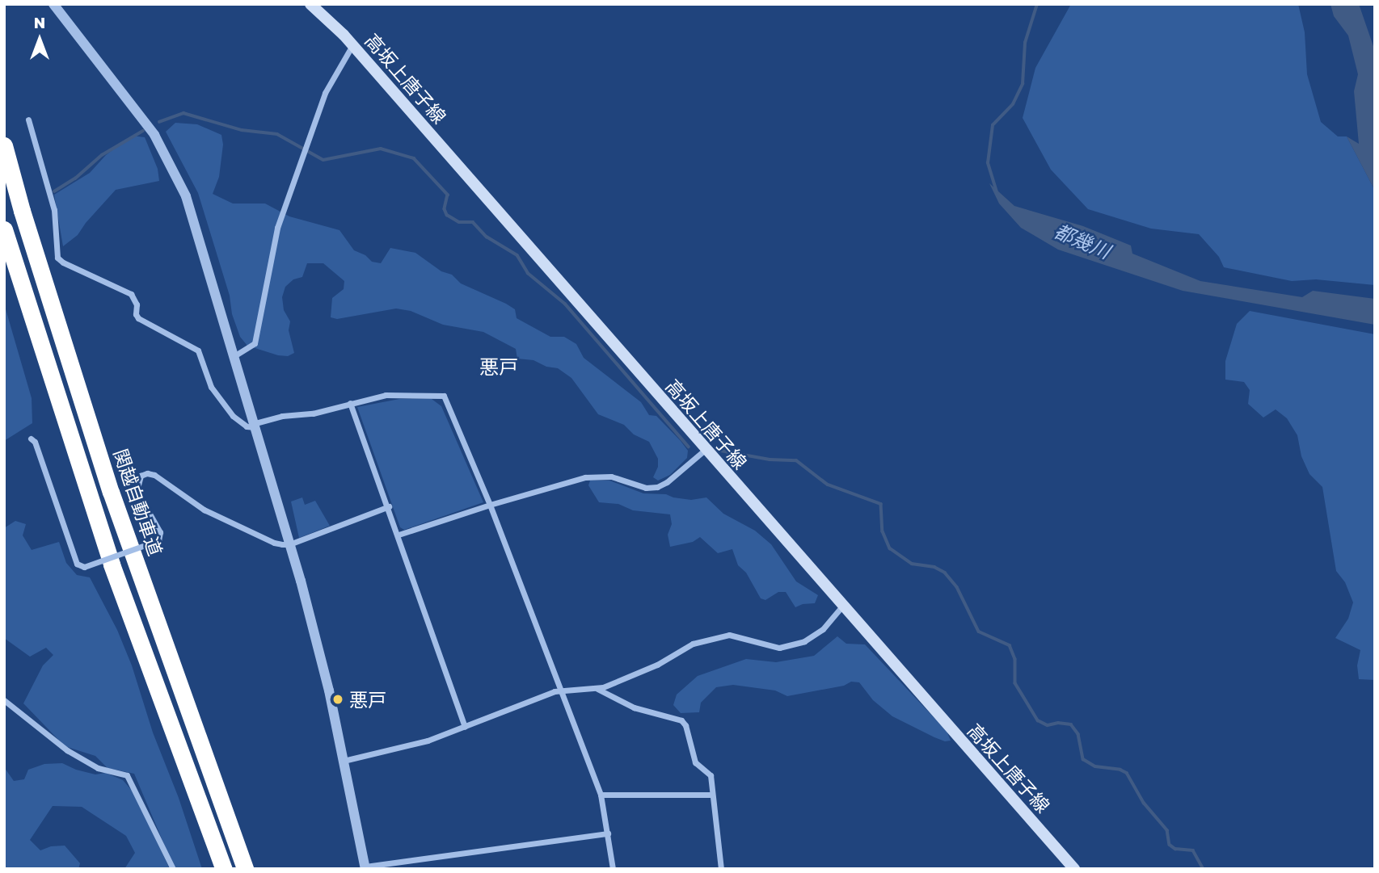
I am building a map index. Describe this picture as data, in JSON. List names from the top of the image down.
{
  "streets": {
    "highway": ["関越自動車道"],
    "main road": ["高坂上唐子線"]
  },
  "districts": ["悪戸"],
  "water": ["都幾川"],
  "places": ["悪戸"],
  "north": "top"
}
